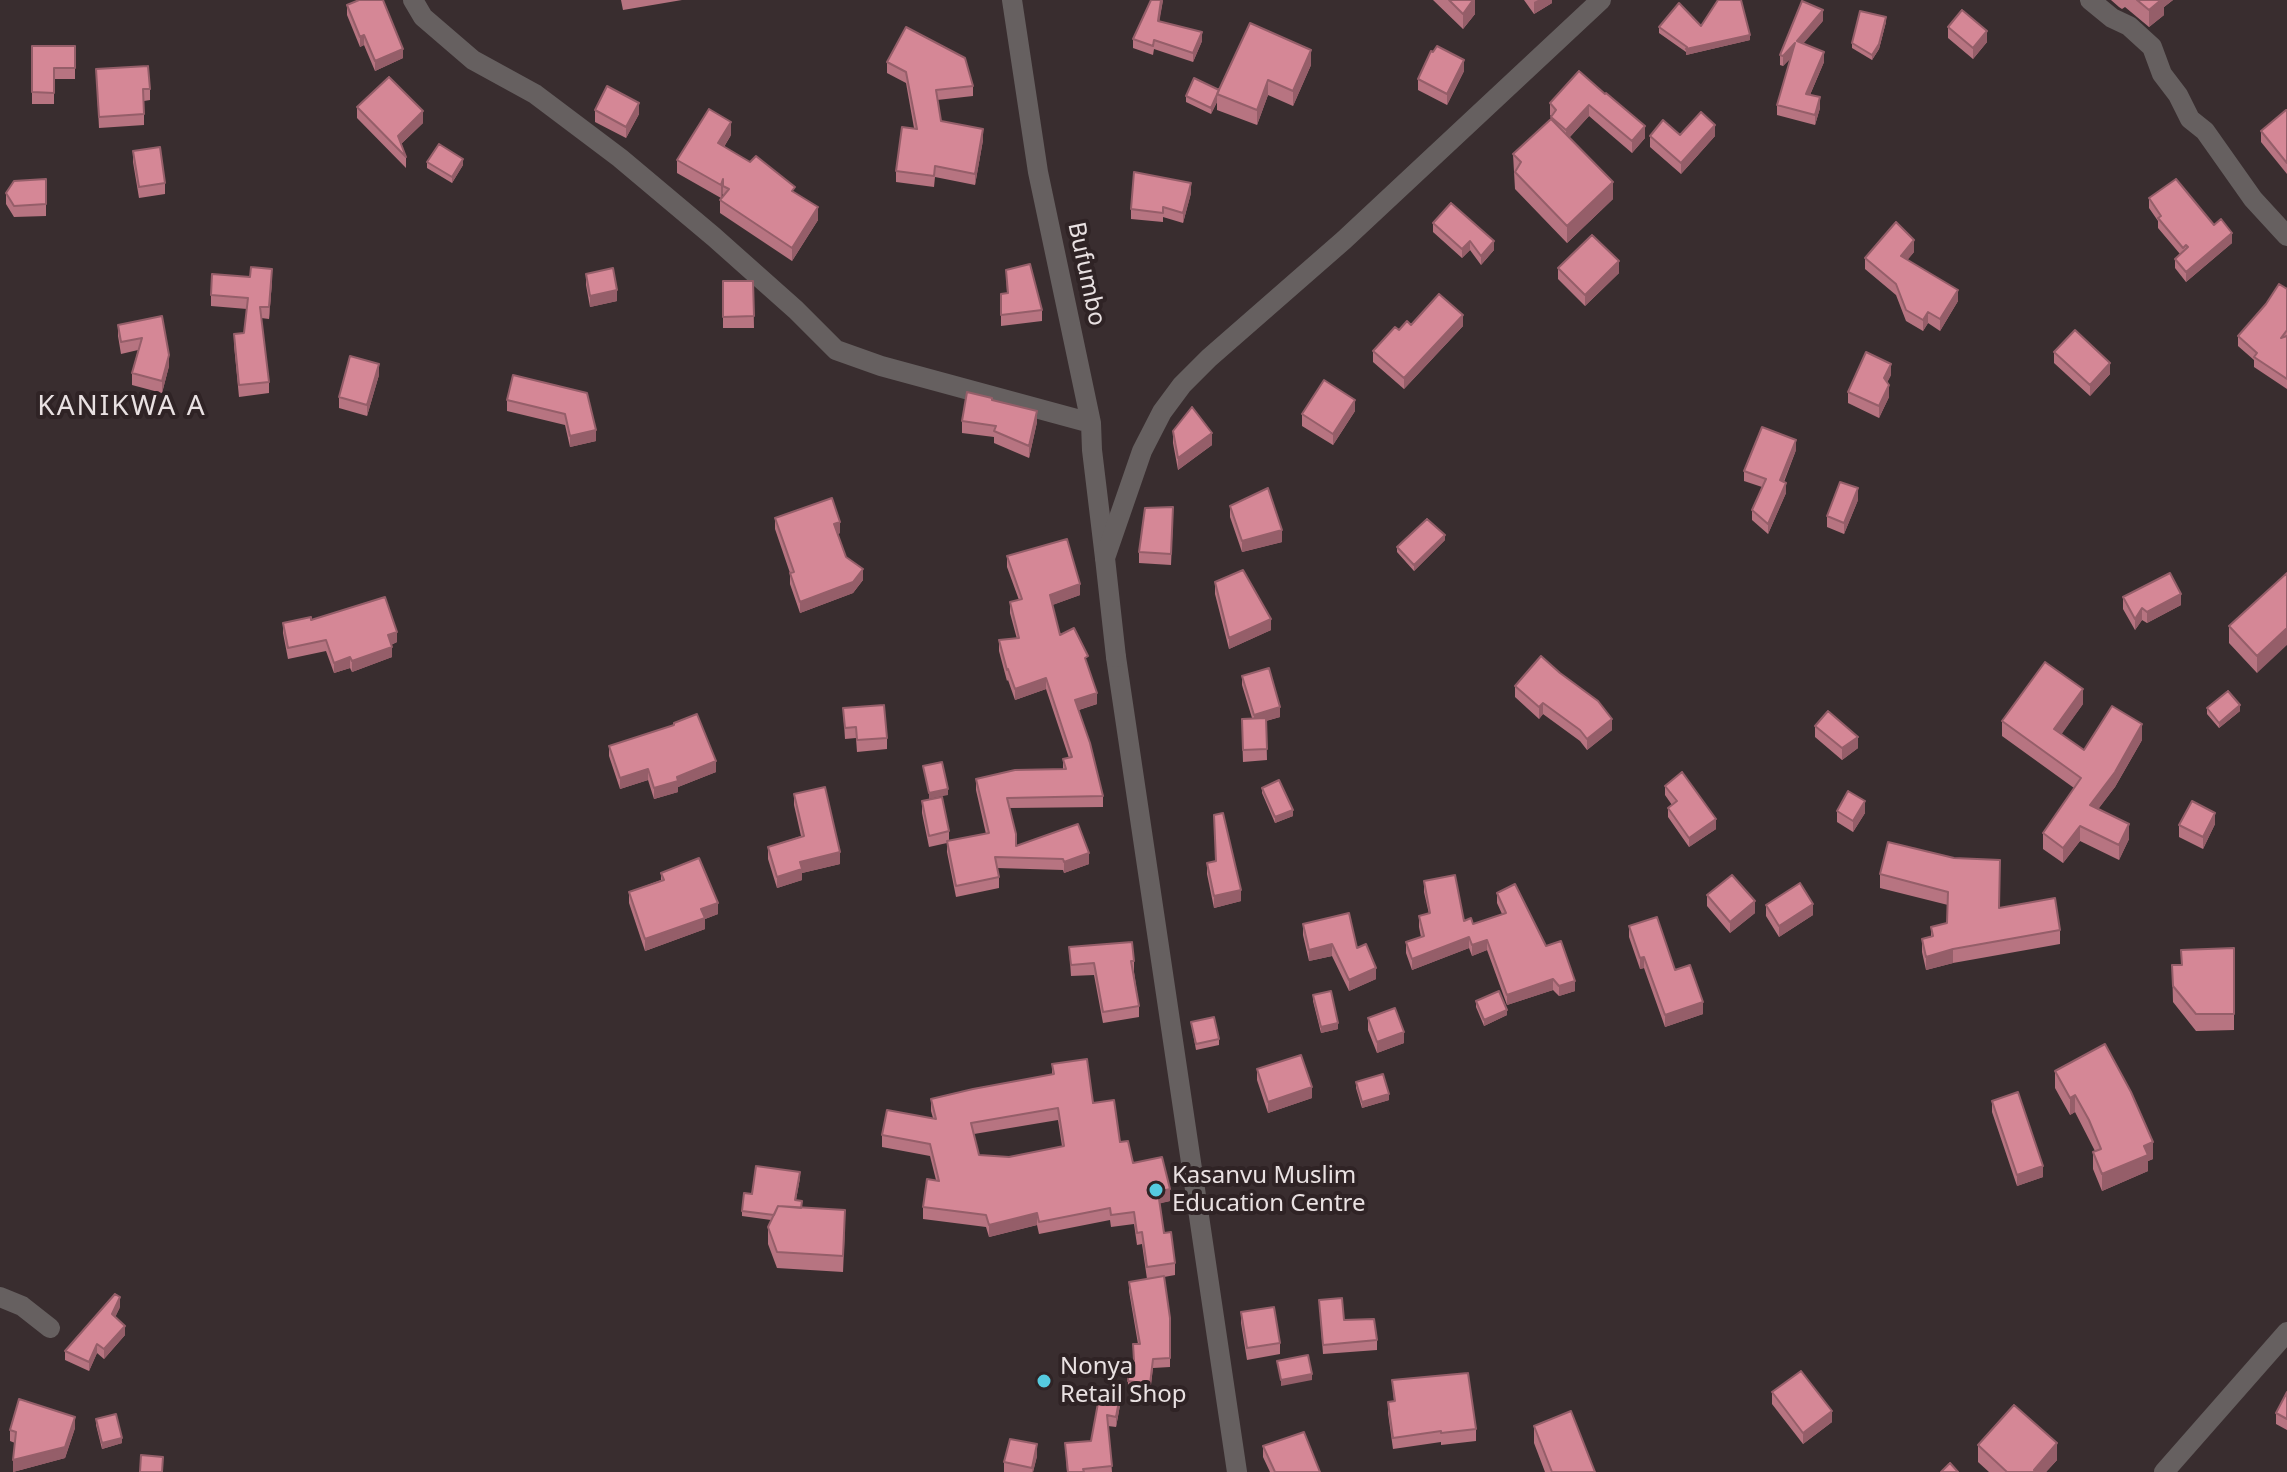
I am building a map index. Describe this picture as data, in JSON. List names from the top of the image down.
{
  "streets": {
    "street": ["Bufumbo"]
  },
  "districts": ["KANIKWA A"],
  "places": ["Kasanvu Muslim Education Centre", "Nonya Retail Shop"]
}
